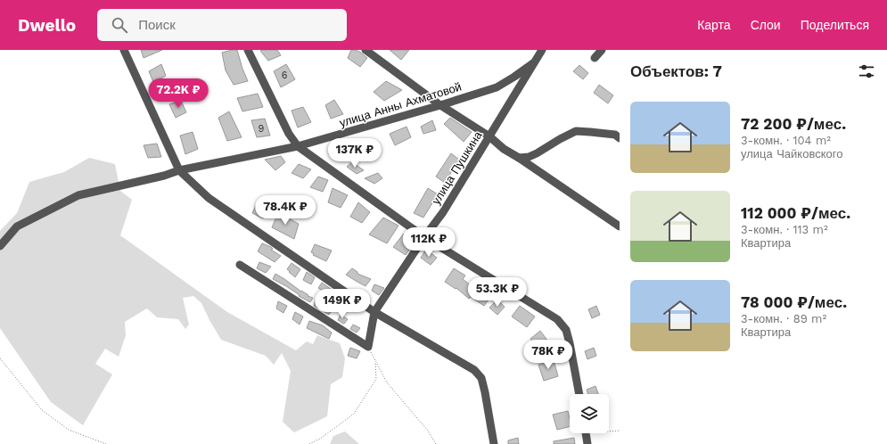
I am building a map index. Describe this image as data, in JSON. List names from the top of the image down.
{
  "streets": {
    "street": ["улица Анны Ахматовой", "улица Пушкина"]
  },
  "crossings": [
    ["улица Анны Ахматовой", "улица Пушкина"]
  ],
  "house_numbers": ["6", "9"],
  "page": {
    "header": "Dwello",
    "search": "Поиск",
    "nav": ["Карта", "Слои", "Поделиться"],
    "heading": "Объектов: 7",
    "price": [
      "72.2K ₽",
      "137K ₽",
      "78.4K ₽",
      "112K ₽",
      "53.3K ₽",
      "149K ₽",
      "78K ₽"
    ],
    "list": [
      {
        "name": "72 200 ₽/мес.",
        "note": "3-комн. · 104 m² · улица Чайковского"
      },
      {
        "name": "112 000 ₽/мес.",
        "note": "3-комн. · 113 m² · Квартира"
      },
      {
        "name": "78 000 ₽/мес.",
        "note": "3-комн. · 89 m² · Квартира"
      }
    ]
  }
}
